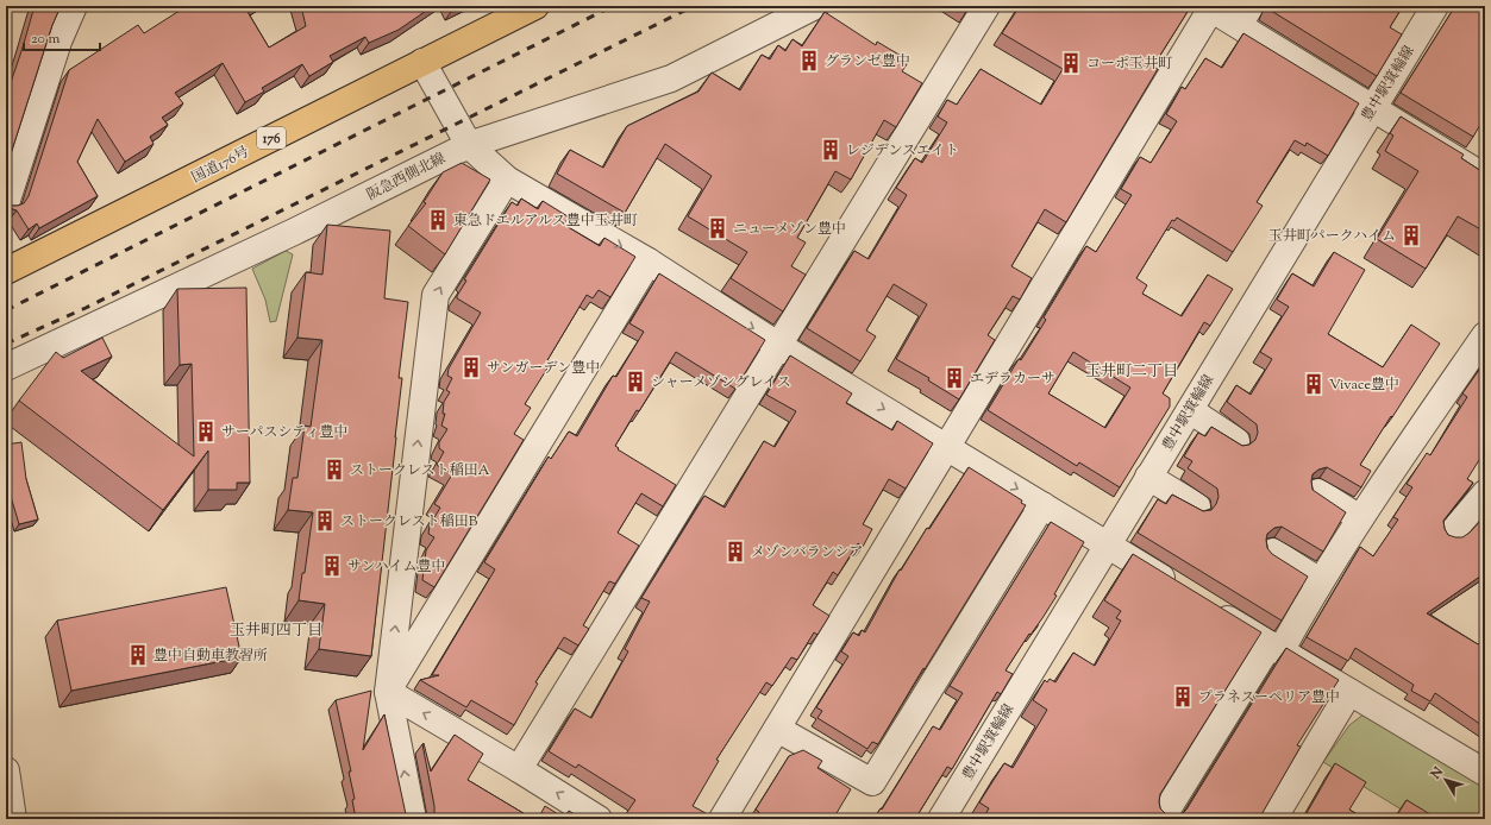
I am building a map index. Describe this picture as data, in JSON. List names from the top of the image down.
{
  "streets": {
    "highway": ["176", "国道176号"],
    "street": ["豊中駅箕輪線", "阪急西側北線"]
  },
  "districts": ["玉井町二丁目", "玉井町四丁目"],
  "places": {
    "building": [
      "グランゼ豊中",
      "コーポ玉井町",
      "レジデンスエイト",
      "東急ドエルアルス豊中玉井町",
      "ニューメゾン豊中",
      "玉井町パークハイム",
      "サンガーデン豊中",
      "エデラカーサ",
      "シャーメゾングレイス",
      "Vivace豊中",
      "サーパスシティ豊中",
      "ストークレスト稲田A",
      "ストークレスト稲田B",
      "メゾンバランシア",
      "サンハイム豊中",
      "豊中自動車教習所",
      "プラネスーペリア豊中"
    ]
  },
  "scale_bar": "20 m",
  "north": "top left"
}
